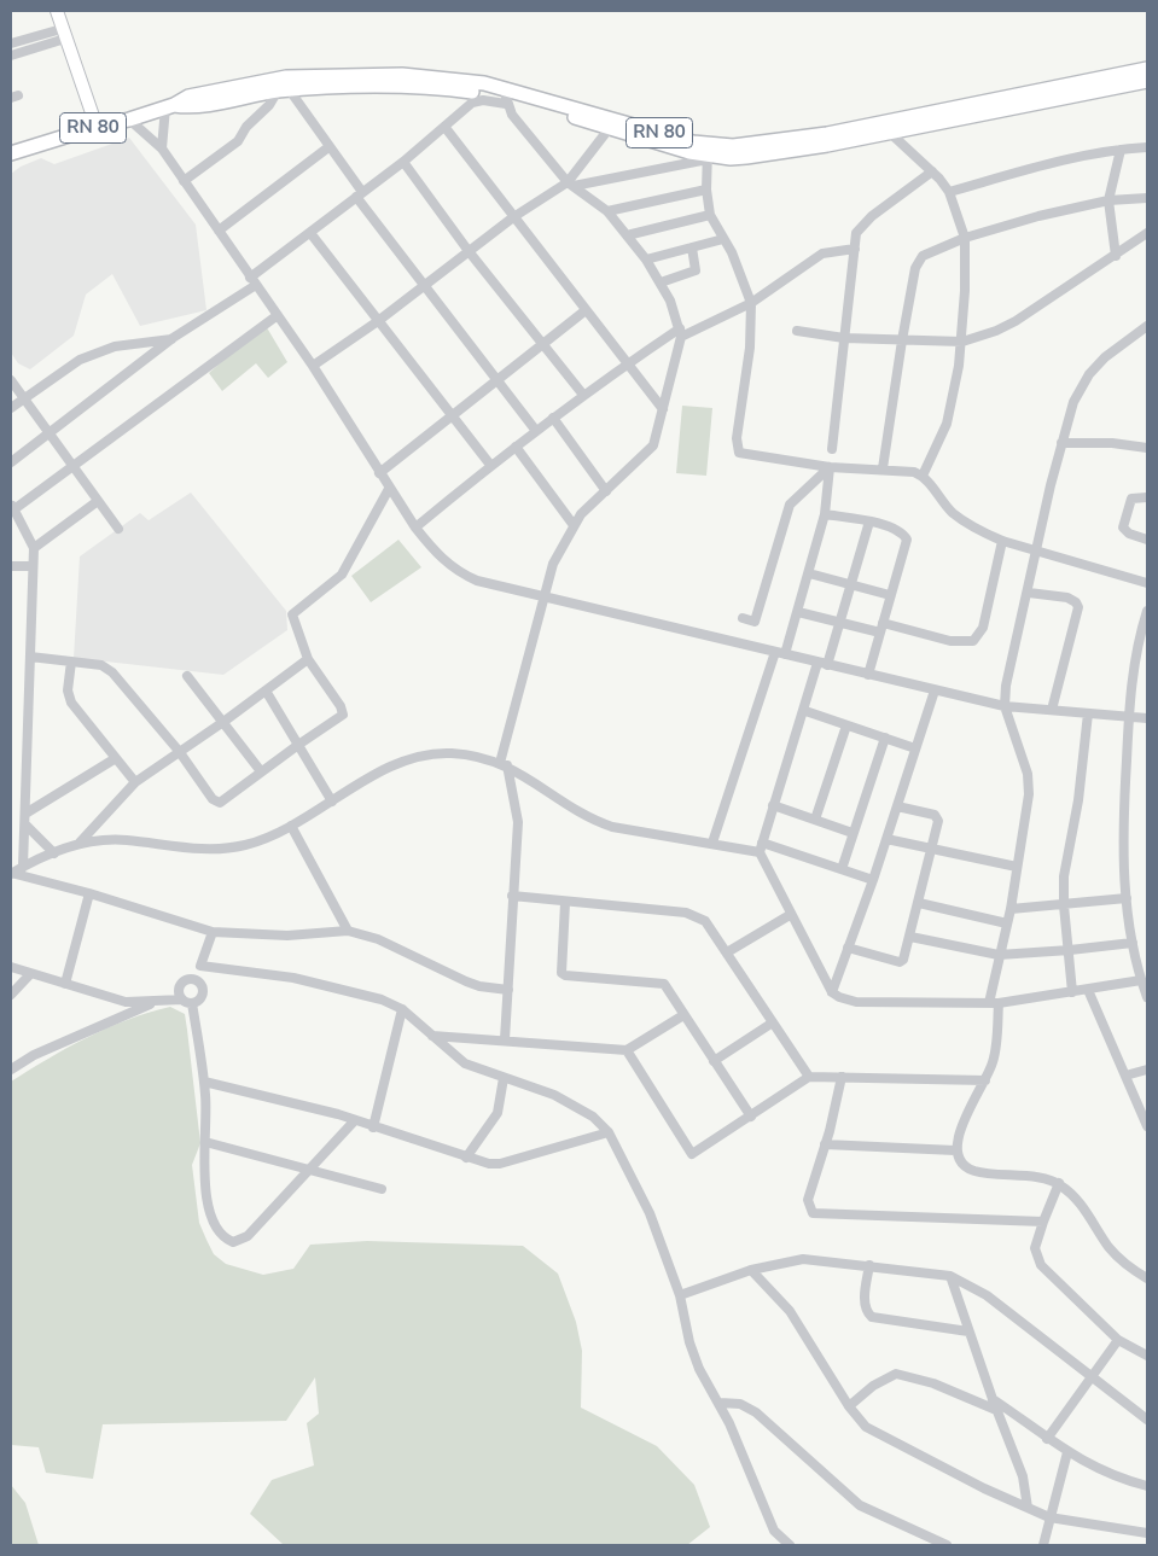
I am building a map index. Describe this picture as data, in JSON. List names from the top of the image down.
{
  "streets": {
    "main road": ["RN 80"]
  }
}
